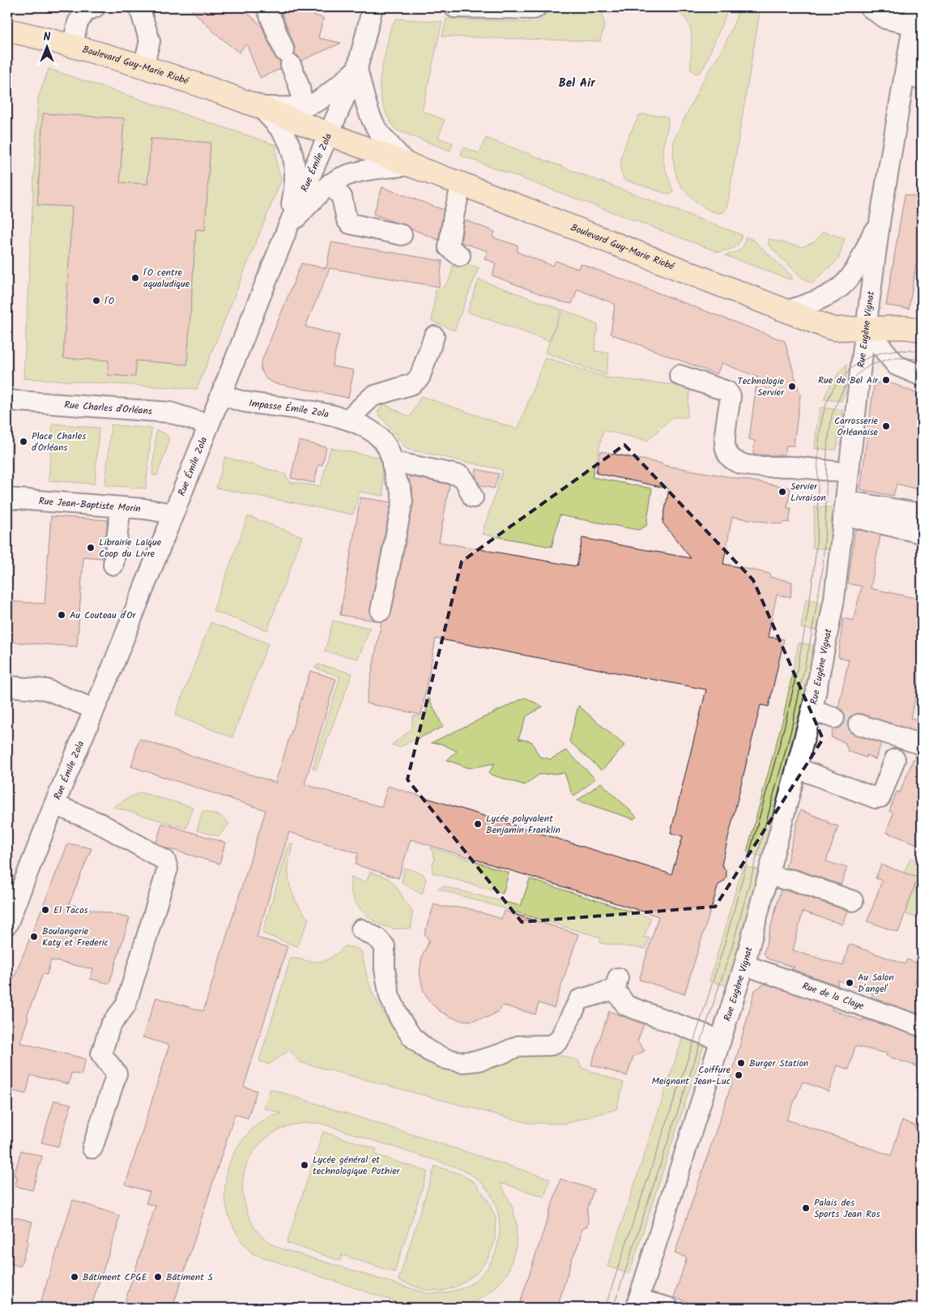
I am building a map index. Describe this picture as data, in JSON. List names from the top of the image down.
{
  "streets": {
    "main road": ["Boulevard Guy-Marie Riobé"],
    "street": [
      "Rue Émile Zola",
      "Rue Eugène Vignat",
      "Rue Charles d'Orléans",
      "Impasse Émile Zola",
      "Rue Jean-Baptiste Morin",
      "Rue de la Claye"
    ]
  },
  "crossings": [
    ["Boulevard Guy-Marie Riobé", "Rue Émile Zola"],
    ["Boulevard Guy-Marie Riobé", "Rue Eugène Vignat"],
    ["Rue Émile Zola", "Rue Charles d'Orléans"],
    ["Rue Émile Zola", "Impasse Émile Zola"],
    ["Rue Émile Zola", "Rue Jean-Baptiste Morin"],
    ["Rue Eugène Vignat", "Rue de la Claye"]
  ],
  "districts": ["Bel Air"],
  "places": [
    "l'O centre aqualudique",
    "l'O",
    "Rue de Bel Air",
    "Technologie Servier",
    "Carrosserie Orléanaise",
    "Place Charles d'Orléans",
    "Servier Livraison",
    "Librairie Laïque Coop du Livre",
    "Au Couteau d'Or",
    "Lycée polyvalent Benjamin Franklin",
    "El Tacos",
    "Boulangerie Katy et Frederic",
    "Au Salon D'angel'",
    "Burger Station",
    "Coiffure Meignant Jean-Luc",
    "Lycée général et technologique Pothier",
    "Palais des Sports Jean Ros",
    "Bâtiment CPGE",
    "Bâtiment S"
  ],
  "north": "top"
}
